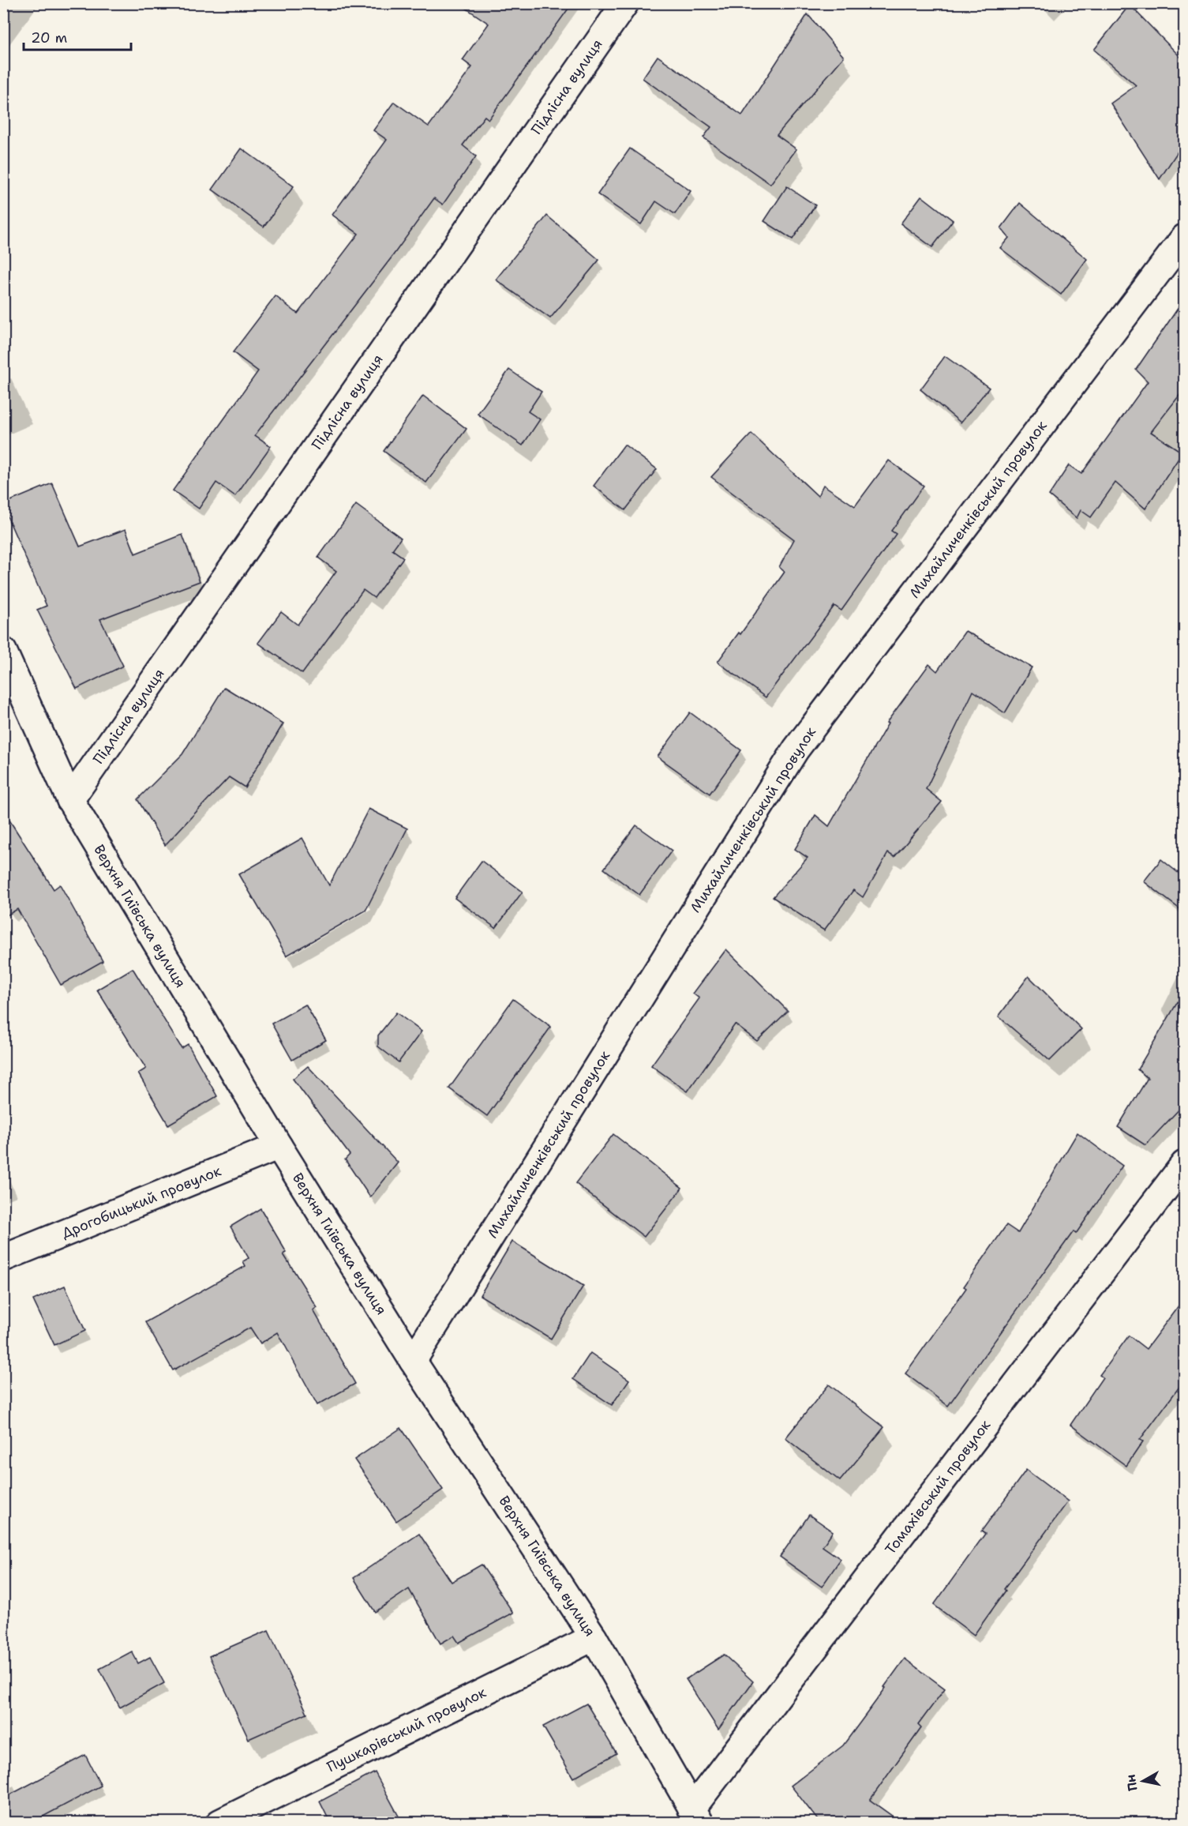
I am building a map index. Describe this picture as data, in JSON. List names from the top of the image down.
{
  "streets": {
    "street": [
      "Підлісна вулиця",
      "Михайличенківський провулок",
      "Верхня Гиївська вулиця",
      "Дрогобицький провулок",
      "Томахівський провулок",
      "Пушкарівський провулок"
    ]
  },
  "crossings": [
    ["Підлісна вулиця", "Верхня Гиївська вулиця"],
    ["Михайличенківський провулок", "Верхня Гиївська вулиця"],
    ["Верхня Гиївська вулиця", "Дрогобицький провулок"],
    ["Верхня Гиївська вулиця", "Томахівський провулок"],
    ["Верхня Гиївська вулиця", "Пушкарівський провулок"]
  ],
  "scale_bar": "20 m",
  "north": "left"
}
